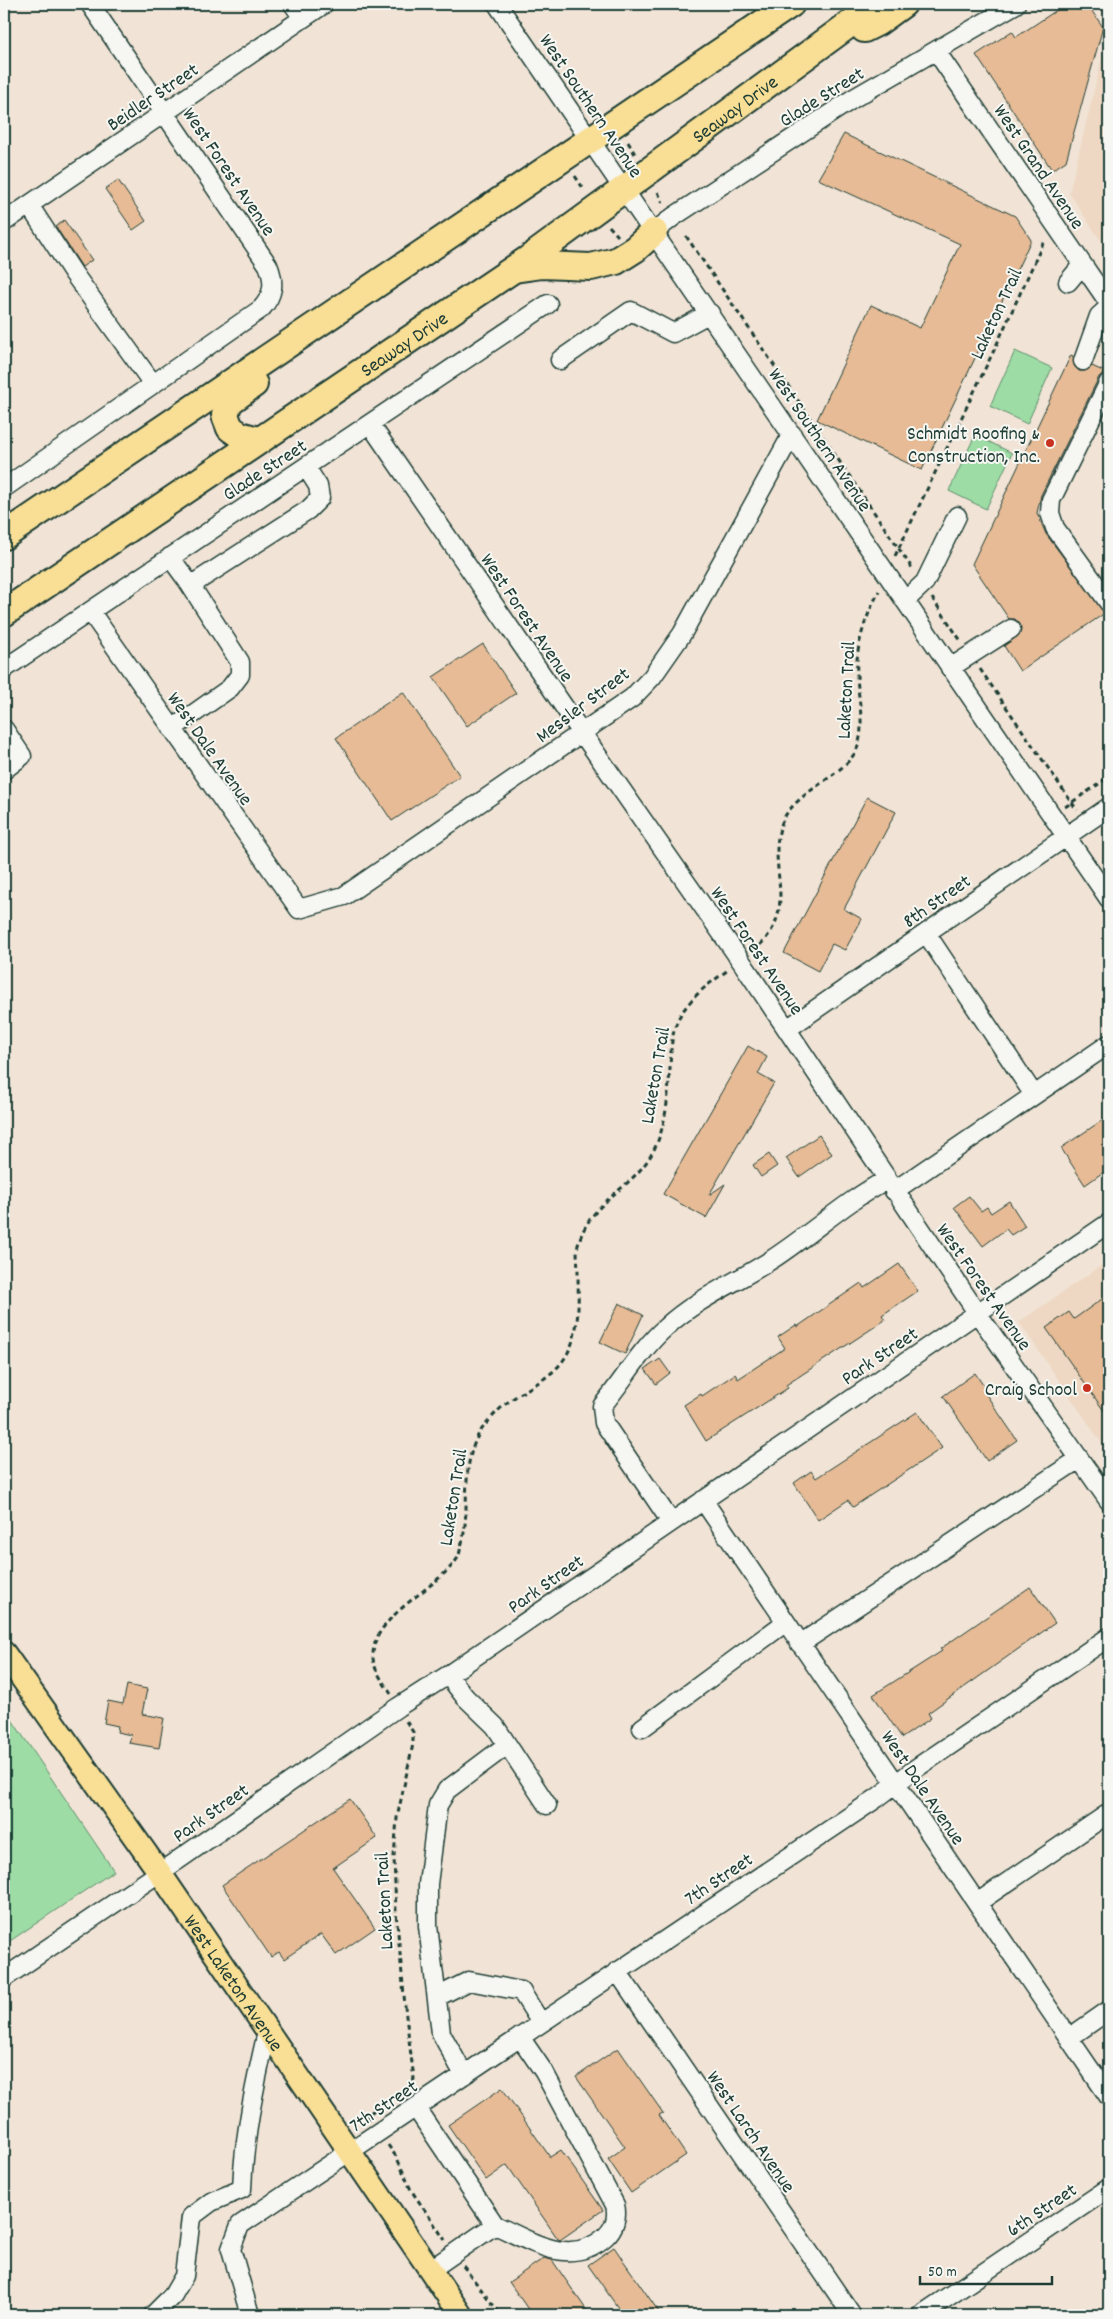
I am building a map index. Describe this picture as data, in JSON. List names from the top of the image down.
{
  "streets": {
    "highway": ["Seaway Drive"],
    "main road": ["West Laketon Avenue"],
    "street": [
      "Beidler Street",
      "Glade Street",
      "West Southern Avenue",
      "West Grand Avenue",
      "West Forest Avenue",
      "Messler Street",
      "West Dale Avenue",
      "8th Street",
      "Park Street",
      "7th Street",
      "West Larch Avenue",
      "6th Street"
    ],
    "path": ["Laketon Trail"]
  },
  "crossings": [
    ["Beidler Street", "West Forest Avenue"],
    ["Glade Street", "West Southern Avenue"],
    ["Glade Street", "West Grand Avenue"],
    ["Glade Street", "West Forest Avenue"],
    ["Glade Street", "West Dale Avenue"],
    ["West Southern Avenue", "Seaway Drive"],
    ["West Southern Avenue", "Laketon Trail"],
    ["West Southern Avenue", "Messler Street"],
    ["West Southern Avenue", "8th Street"],
    ["West Grand Avenue", "Laketon Trail"],
    ["West Forest Avenue", "Laketon Trail"],
    ["West Forest Avenue", "Messler Street"],
    ["West Forest Avenue", "8th Street"],
    ["West Forest Avenue", "Park Street"],
    ["Laketon Trail", "Park Street"],
    ["Laketon Trail", "7th Street"],
    ["Messler Street", "West Dale Avenue"],
    ["West Dale Avenue", "Park Street"],
    ["West Dale Avenue", "7th Street"],
    ["Park Street", "West Laketon Avenue"],
    ["7th Street", "West Laketon Avenue"],
    ["7th Street", "West Larch Avenue"]
  ],
  "places": ["Schmidt Roofing & Construction, Inc.", "Craig School"],
  "scale_bar": "50 m"
}
